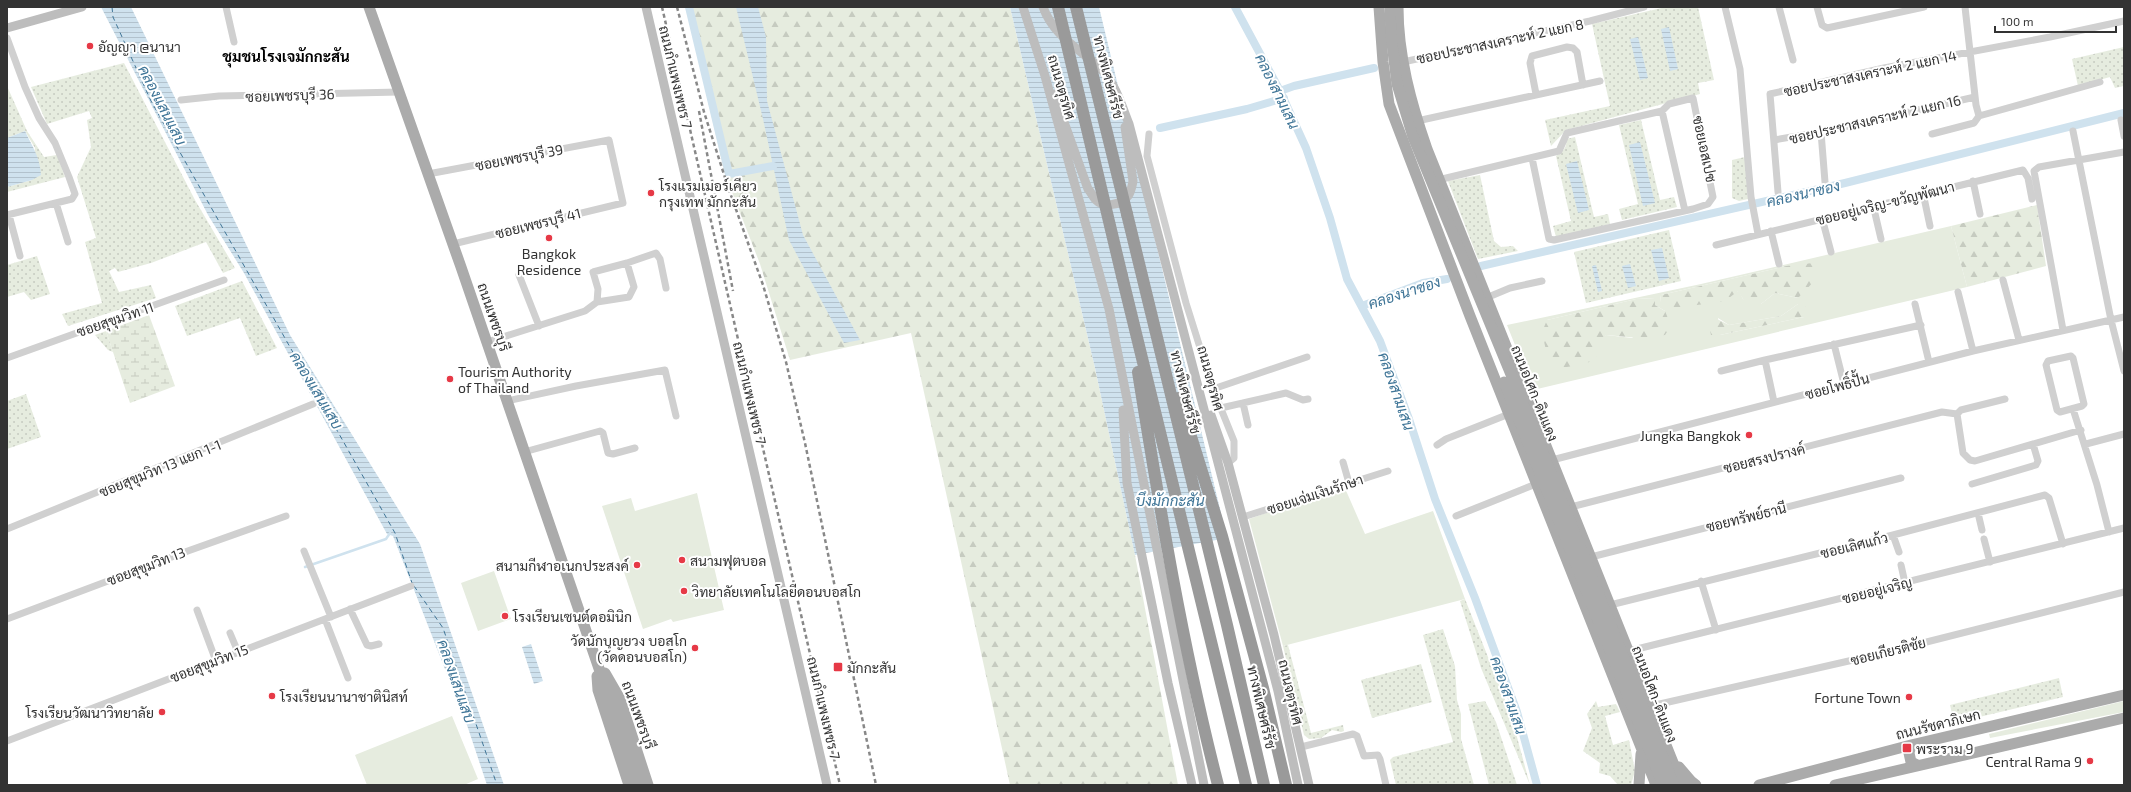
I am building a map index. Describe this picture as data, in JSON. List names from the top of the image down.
{
  "streets": {
    "highway": ["ทางพิเศษศรีรัช"],
    "main road": [
      "ถนนกำแพงเพชร 7",
      "ถนนจตุรทิศ",
      "ถนนเพชรบุรี",
      "ถนนอโศก-ดินแดง",
      "ถนนรัชดาภิเษก"
    ],
    "street": [
      "ซอยประชาสงเคราะห์ 2 แยก 8",
      "ซอยประชาสงเคราะห์ 2 แยก 14",
      "ซอยเพชรบุรี 36",
      "ซอยประชาสงเคราะห์ 2 แยก 16",
      "ซอยเอสเปซ",
      "ซอยเพชรบุรี 39",
      "ซอยอยู่เจริญ-ขวัญพัฒนา",
      "ซอยเพชรบุรี 41",
      "ซอยสุขุมวิท 11",
      "ซอยโพธิ์ปั้น",
      "ซอยสรงปรางค์",
      "ซอยสุขุมวิท 13 แยก 1-1",
      "ซอยแจ่มเงินรักษา",
      "ซอยทรัพย์ธานี",
      "ซอยเลิศแก้ว",
      "ซอยสุขุมวิท 13",
      "ซอยอยู่เจริญ",
      "ซอยเกียรติชัย",
      "ซอยสุขุมวิท 15"
    ]
  },
  "crossings": [
    ["ซอยประชาสงเคราะห์ 2 แยก 8", "ถนนอโศก-ดินแดง"],
    ["ซอยประชาสงเคราะห์ 2 แยก 14", "ซอยประชาสงเคราะห์ 2 แยก 16"],
    ["ซอยเพชรบุรี 36", "ถนนเพชรบุรี"],
    ["ซอยเอสเปซ", "ถนนอโศก-ดินแดง"],
    ["ซอยเพชรบุรี 39", "ซอยเพชรบุรี 41"],
    ["ซอยเพชรบุรี 39", "ถนนเพชรบุรี"],
    ["ซอยเพชรบุรี 41", "ถนนเพชรบุรี"],
    ["ซอยโพธิ์ปั้น", "ถนนอโศก-ดินแดง"],
    ["ถนนอโศก-ดินแดง", "ซอยสรงปรางค์"],
    ["ถนนอโศก-ดินแดง", "ซอยทรัพย์ธานี"],
    ["ถนนอโศก-ดินแดง", "ซอยเลิศแก้ว"],
    ["ถนนอโศก-ดินแดง", "ซอยอยู่เจริญ"],
    ["ถนนอโศก-ดินแดง", "ซอยเกียรติชัย"],
    ["ซอยเลิศแก้ว", "ซอยอยู่เจริญ"]
  ],
  "districts": ["ชุมชนโรงเจมักกะสัน"],
  "water": [
    "คลองสามเสน",
    "คลองแสนแสบ",
    "คลองนาซอง",
    "บึงมักกะสัน"
  ],
  "places": {
    "other": [
      "อัญญา @นานา",
      "โรงแรมเมอร์เคียว กรุงเทพ มักกะสัน",
      "Bangkok Residence",
      "Tourism Authority of Thailand",
      "Jungka Bangkok",
      "สนามฟุตบอล",
      "สนามกีฬาอเนกประสงค์",
      "วิทยาลัยเทคโนโลยีดอนบอสโก",
      "โรงเรียนเซนต์ดอมินิก",
      "วัดนักบุญยวง บอสโก (วัดดอนบอสโก)",
      "โรงเรียนนานาชาตินิสท์",
      "Fortune Town",
      "โรงเรียนวัฒนาวิทยาลัย",
      "Central Rama 9"
    ],
    "transit": ["มักกะสัน", "พระราม 9"]
  },
  "scale_bar": "100 m"
}
